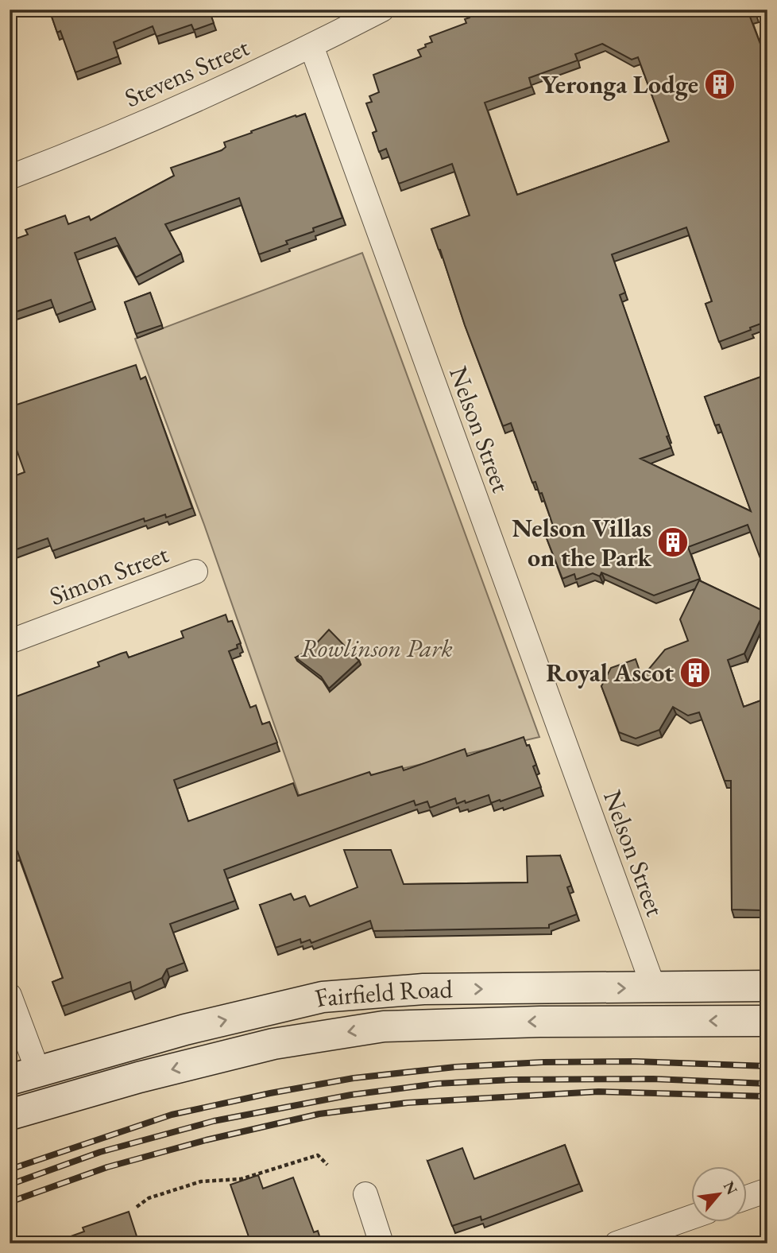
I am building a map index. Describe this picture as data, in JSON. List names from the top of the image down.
{
  "streets": {
    "main road": ["Fairfield Road"],
    "street": ["Stevens Street", "Nelson Street", "Simon Street"]
  },
  "crossings": [
    ["Stevens Street", "Nelson Street"],
    ["Nelson Street", "Fairfield Road"]
  ],
  "parks": ["Rowlinson Park"],
  "places": {
    "building": ["Yeronga Lodge", "Nelson Villas on the Park", "Royal Ascot"]
  },
  "north": "top right"
}
